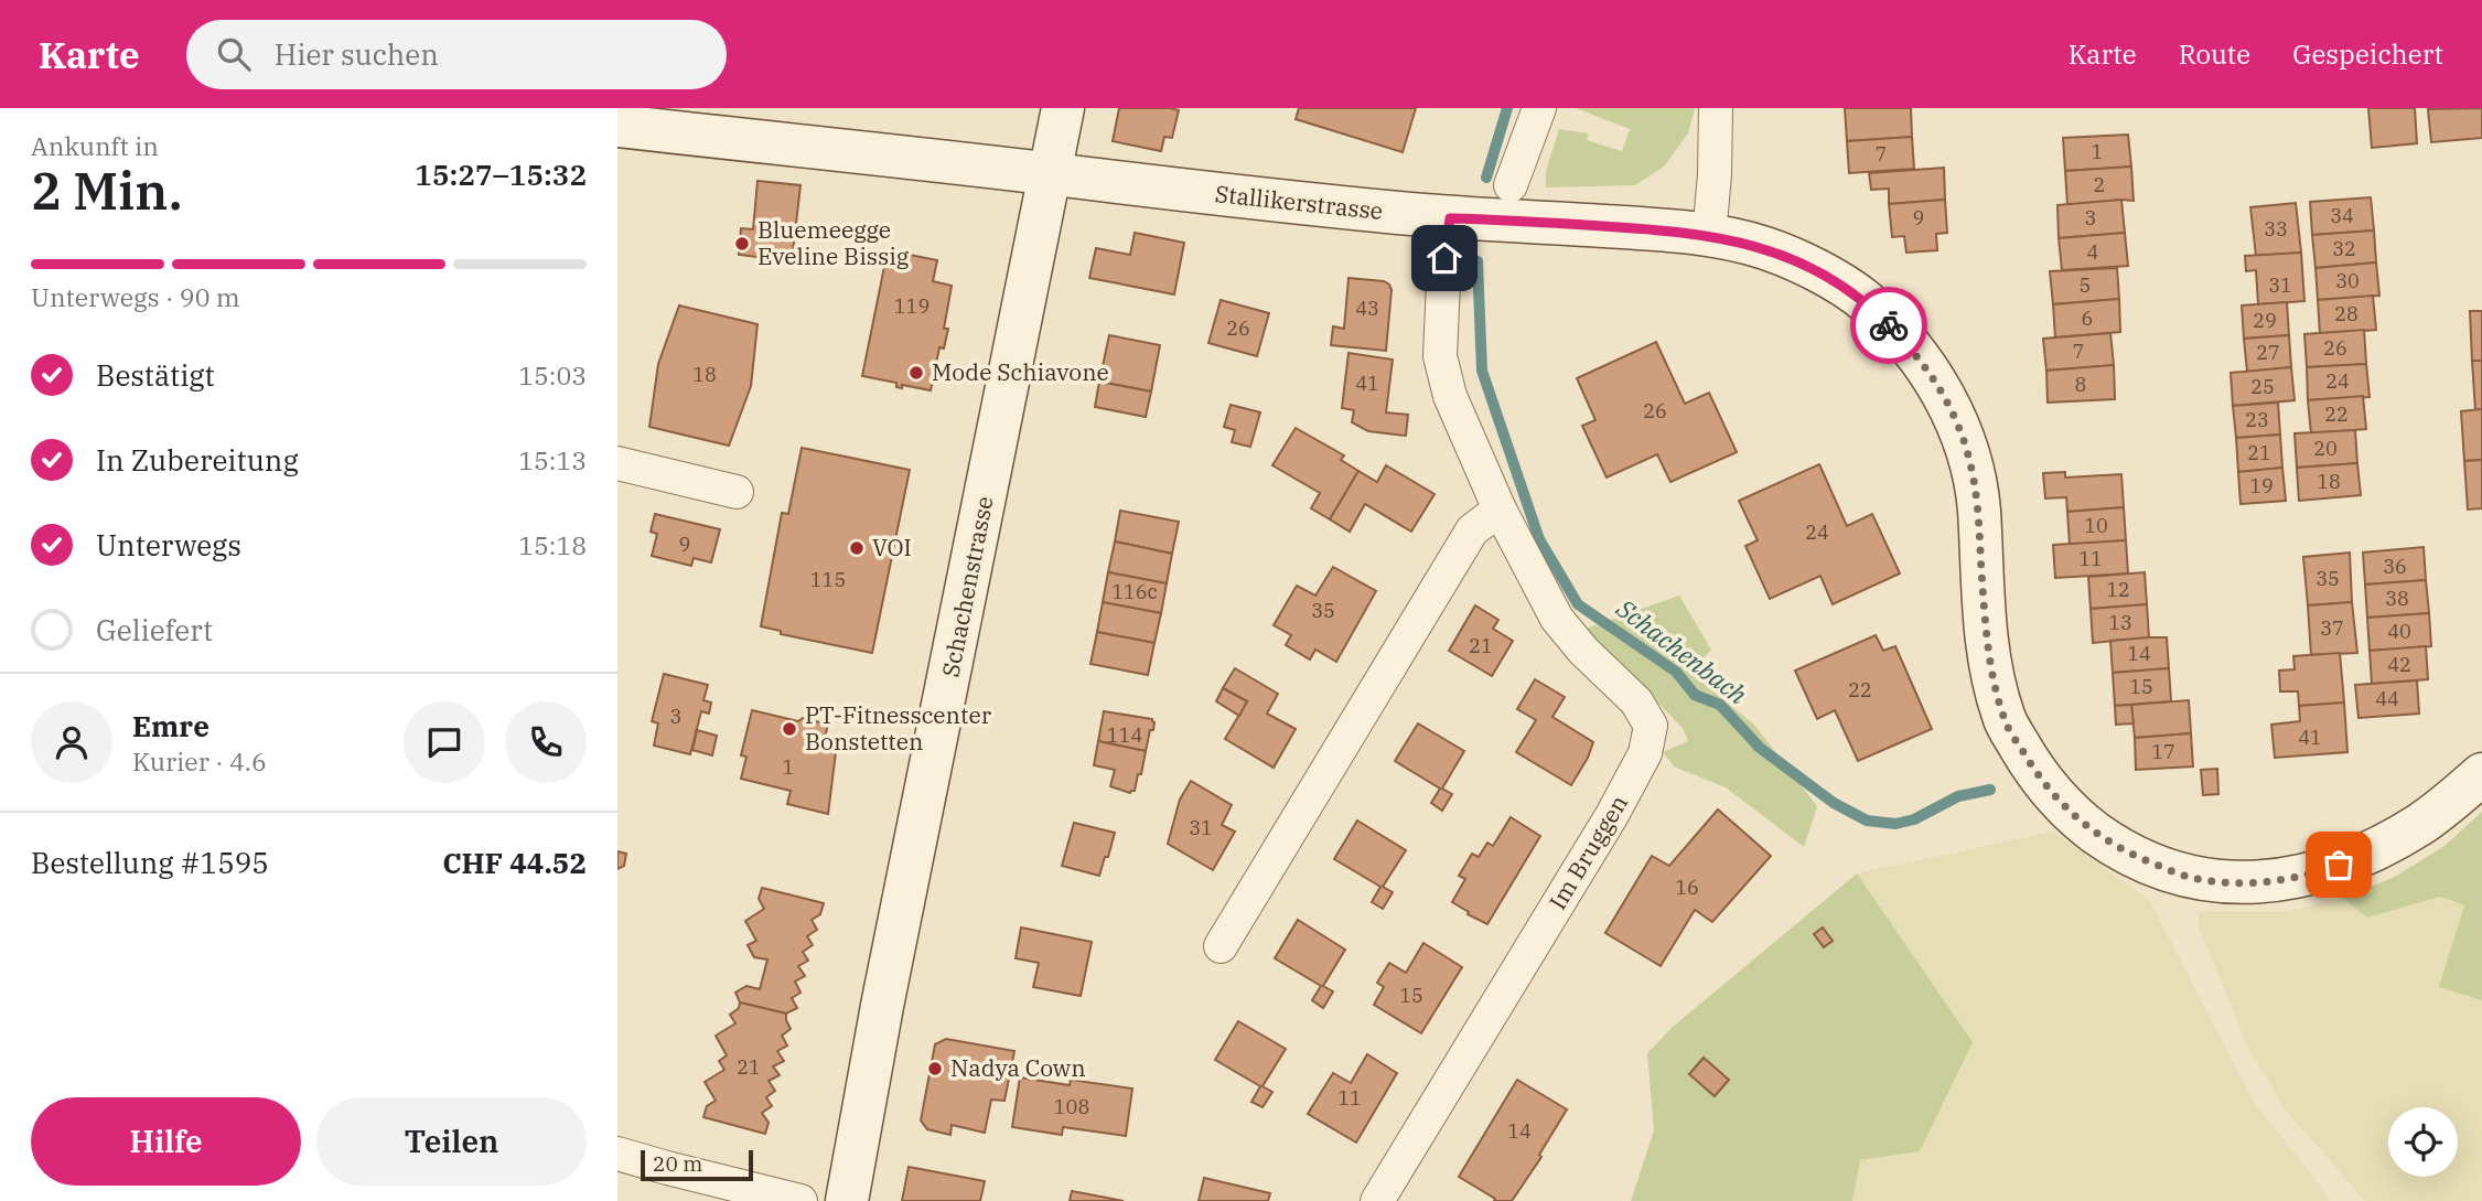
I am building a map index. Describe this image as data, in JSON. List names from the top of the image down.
{
  "streets": {
    "street": ["Stallikerstrasse", "Schachenstrasse", "Im Bruggen"]
  },
  "crossings": [
    ["Stallikerstrasse", "Schachenstrasse"],
    ["Stallikerstrasse", "Im Bruggen"]
  ],
  "water": ["Schachenbach"],
  "places": [
    "Bluemeegge Eveline Bissig",
    "Mode Schiavone",
    "VOI",
    "PT-Fitnesscenter Bonstetten",
    "Nadya Cown"
  ],
  "house_numbers": [
    "1",
    "7",
    "2",
    "34",
    "9",
    "3",
    "33",
    "32",
    "4",
    "30",
    "5",
    "31",
    "119",
    "43",
    "28",
    "6",
    "29",
    "26",
    "26",
    "7",
    "27",
    "18",
    "24",
    "41",
    "8",
    "25",
    "26",
    "22",
    "23",
    "20",
    "21",
    "18",
    "19",
    "10",
    "24",
    "9",
    "11",
    "36",
    "35",
    "115",
    "12",
    "116c",
    "38",
    "35",
    "13",
    "37",
    "40",
    "21",
    "14",
    "42",
    "15",
    "22",
    "44",
    "3",
    "114",
    "41",
    "17",
    "1",
    "31",
    "16",
    "15",
    "21",
    "11",
    "108",
    "14"
  ],
  "scale_bar": "20 m",
  "page": {
    "header": "Karte",
    "search": "Hier suchen",
    "nav": ["Karte", "Route", "Gespeichert"],
    "heading": ["2 Min.", "Ankunft in", "15:27–15:32"],
    "panel": [
      "Emre",
      "Kurier · 4.6",
      "Bestellung #1595",
      "CHF 44.52"
    ],
    "bar": "Unterwegs · 90 m",
    "list": [
      ["Bestätigt", "15:03"],
      ["In Zubereitung", "15:13"],
      ["Unterwegs", "15:18"],
      "Geliefert"
    ],
    "buttons": ["Hilfe", "Teilen"],
    "scale": "20 m"
  }
}
